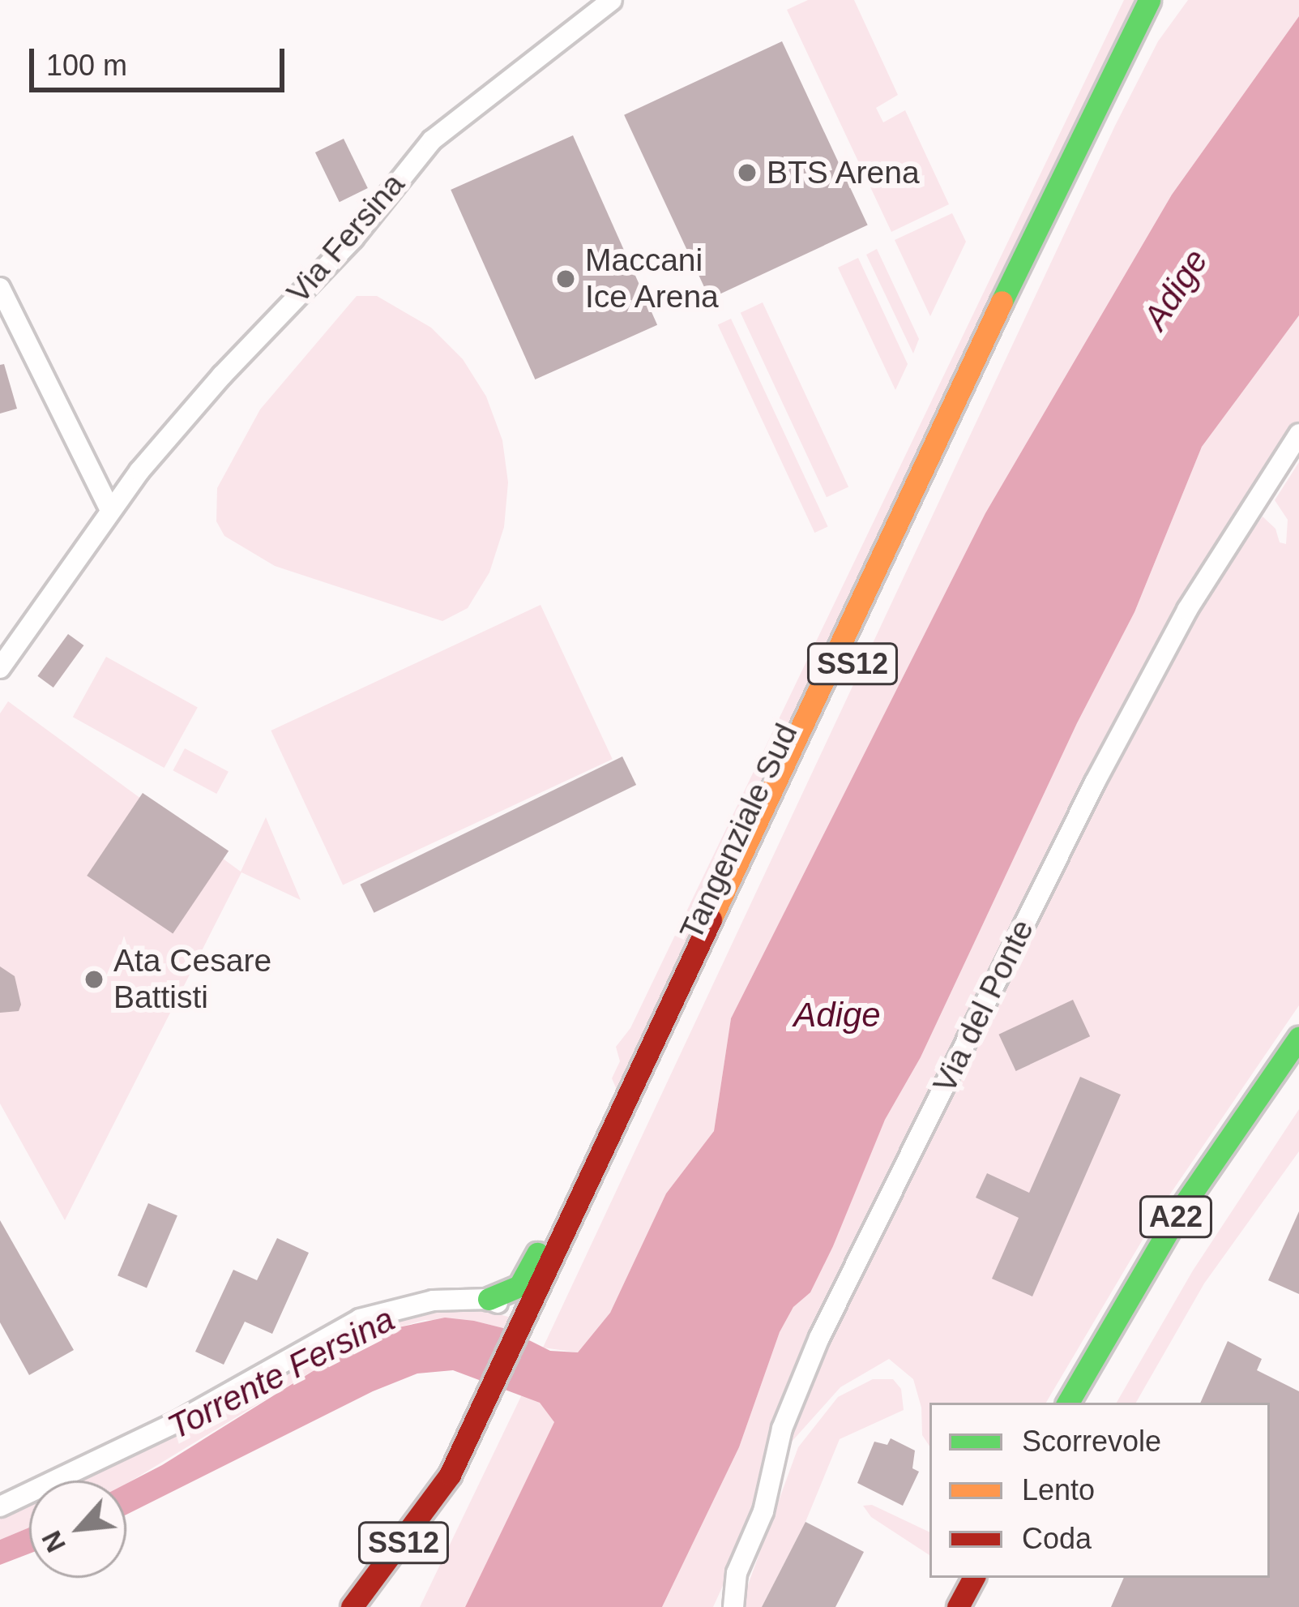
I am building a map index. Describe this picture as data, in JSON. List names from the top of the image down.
{
  "streets": {
    "highway": ["SS12", "Tangenziale Sud", "A22"],
    "street": ["Via Fersina", "Via del Ponte"]
  },
  "crossings": [
    ["SS12", "Tangenziale Sud"]
  ],
  "water": ["Adige", "Torrente Fersina"],
  "places": ["BTS Arena", "Maccani Ice Arena", "Ata Cesare Battisti"],
  "legend": ["Scorrevole", "Lento", "Coda"],
  "scale_bar": "100 m",
  "north": "bottom left"
}
